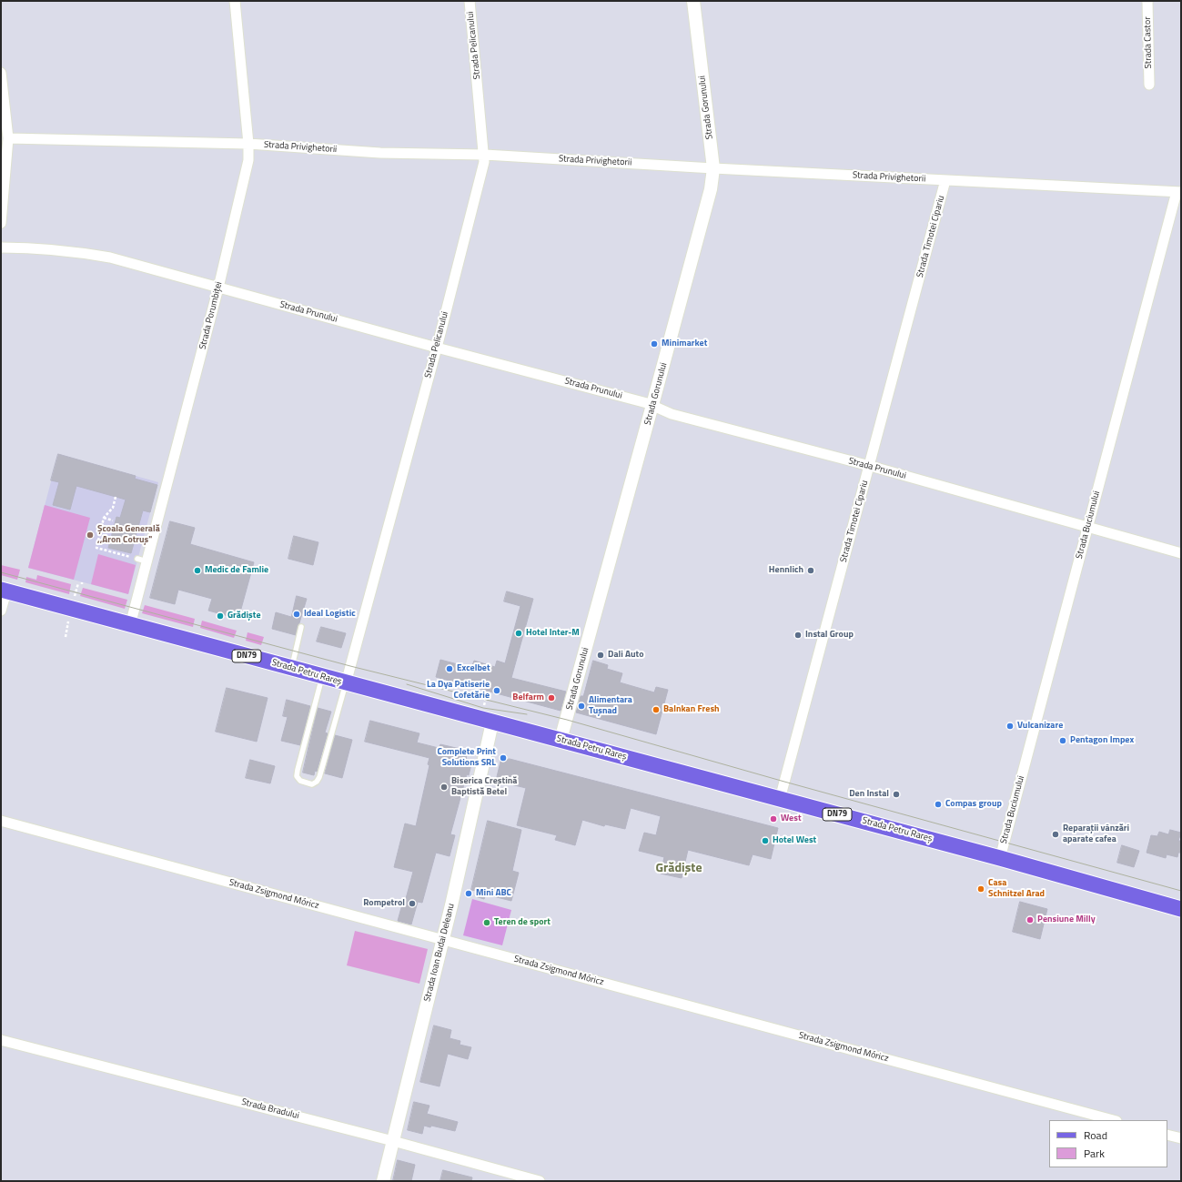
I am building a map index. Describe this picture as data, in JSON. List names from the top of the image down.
{
  "streets": {
    "main road": ["DN79", "Strada Petru Rareș"],
    "street": [
      "Strada Castor",
      "Strada Pelicanului",
      "Strada Gorunului",
      "Strada Privighetorii",
      "Strada Timotei Cipariu",
      "Strada Prunului",
      "Strada Porumbiței",
      "Strada Buciumului",
      "Strada Zsigmond Móricz",
      "Strada Ioan Budai Deleanu",
      "Strada Bradului"
    ]
  },
  "crossings": [
    ["Strada Pelicanului", "Strada Privighetorii"],
    ["Strada Pelicanului", "Strada Prunului"],
    ["Strada Pelicanului", "Strada Petru Rareș"],
    ["Strada Gorunului", "Strada Privighetorii"],
    ["Strada Gorunului", "Strada Prunului"],
    ["Strada Gorunului", "Strada Petru Rareș"],
    ["Strada Privighetorii", "Strada Timotei Cipariu"],
    ["Strada Privighetorii", "Strada Porumbiței"],
    ["Strada Privighetorii", "Strada Buciumului"],
    ["Strada Timotei Cipariu", "Strada Prunului"],
    ["Strada Timotei Cipariu", "Strada Petru Rareș"],
    ["Strada Prunului", "Strada Porumbiței"],
    ["Strada Prunului", "Strada Buciumului"],
    ["Strada Porumbiței", "Strada Petru Rareș"],
    ["Strada Buciumului", "Strada Petru Rareș"],
    ["Strada Petru Rareș", "Strada Ioan Budai Deleanu"],
    ["Strada Zsigmond Móricz", "Strada Ioan Budai Deleanu"],
    ["Strada Ioan Budai Deleanu", "Strada Bradului"]
  ],
  "districts": ["Grădiște"],
  "places": [
    "Minimarket",
    "Școala Generală ,,Aron Cotruș\"",
    "Medic de Famlie",
    "Hennlich",
    "Ideal Logistic",
    "Grădiște",
    "Hotel Inter-M",
    "Instal Group",
    "Dali Auto",
    "Excelbet",
    "La Dya Patiserie Cofetărie",
    "Belfarm",
    "Alimentara Tușnad",
    "Balnkan Fresh",
    "Vulcanizare",
    "Pentagon Impex",
    "Complete Print Solutions SRL",
    "Biserica Creștină Baptistă Betel",
    "Den Instal",
    "Compas group",
    "West",
    "Reparații vânzări aparate cafea",
    "Hotel West",
    "Casa Schnitzel Arad",
    "Mini ABC",
    "Rompetrol",
    "Pensiune Milly",
    "Teren de sport"
  ],
  "legend": ["Road", "Park"]
}
